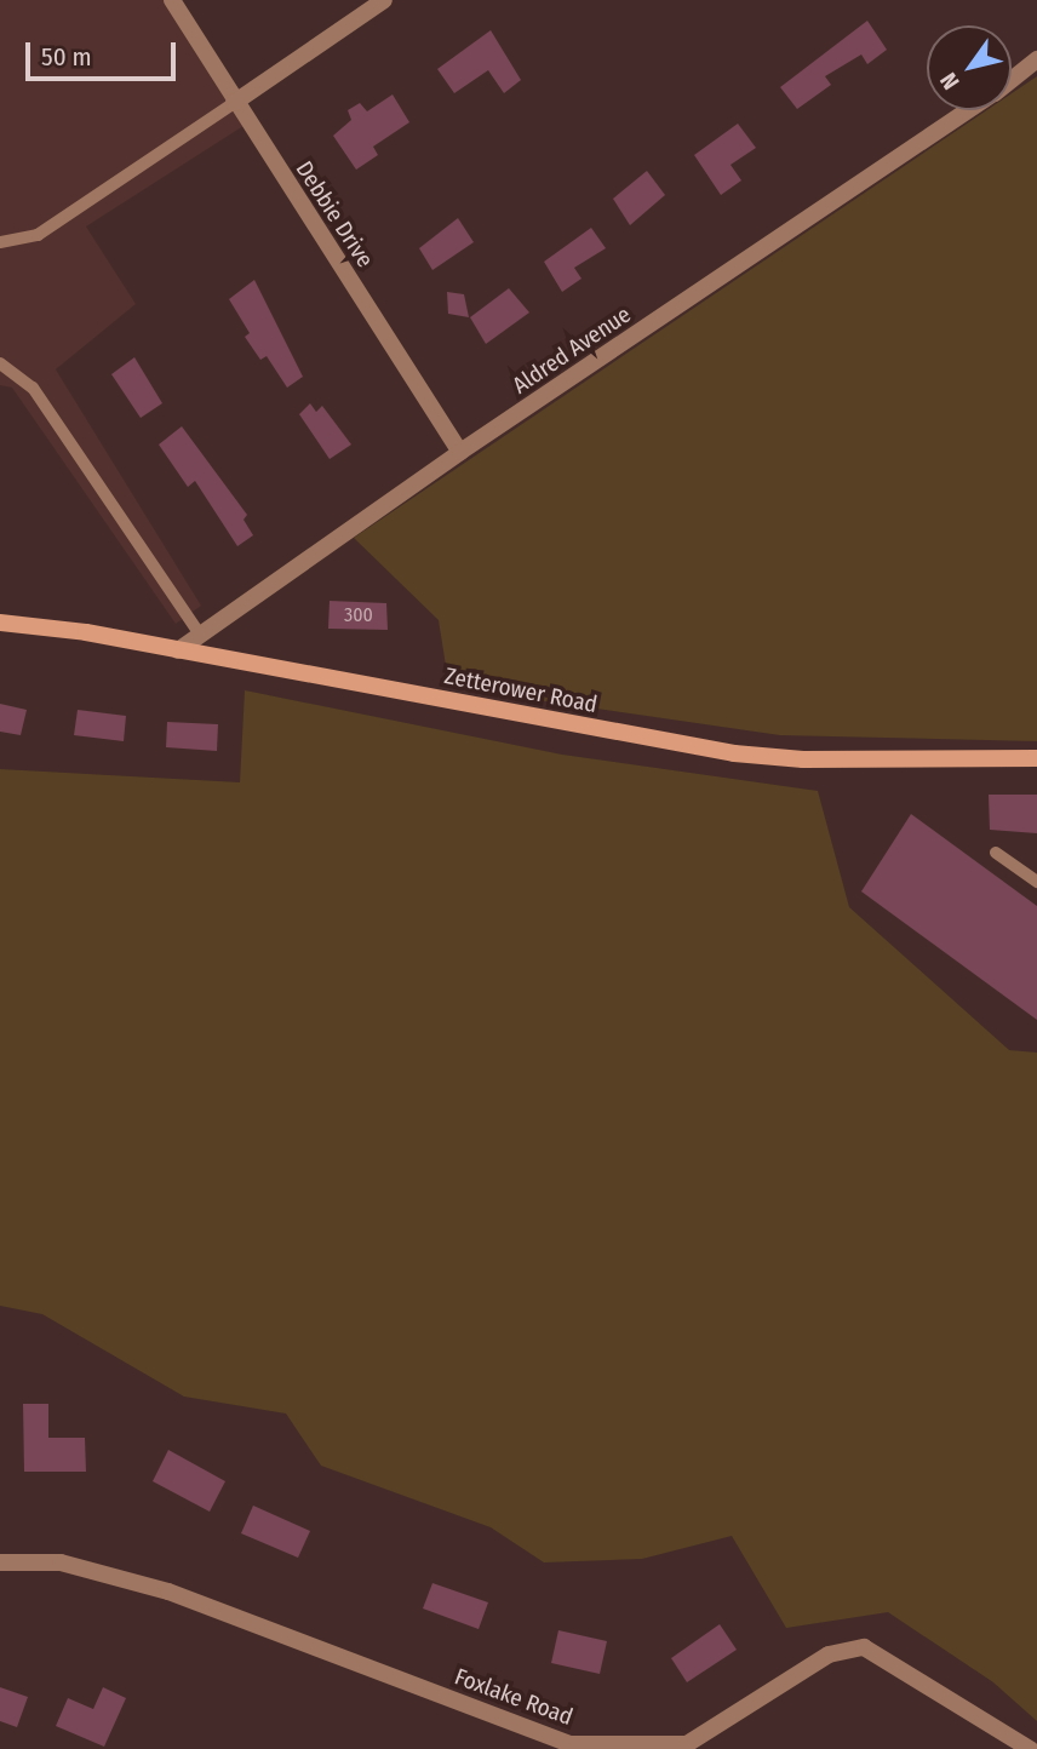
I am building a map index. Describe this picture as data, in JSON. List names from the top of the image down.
{
  "streets": {
    "street": [
      "Debbie Drive",
      "Aldred Avenue",
      "Zetterower Road",
      "Foxlake Road"
    ]
  },
  "crossings": [
    ["Debbie Drive", "Aldred Avenue"],
    ["Aldred Avenue", "Zetterower Road"]
  ],
  "house_numbers": ["300"],
  "scale_bar": "50 m",
  "north": "bottom left"
}
